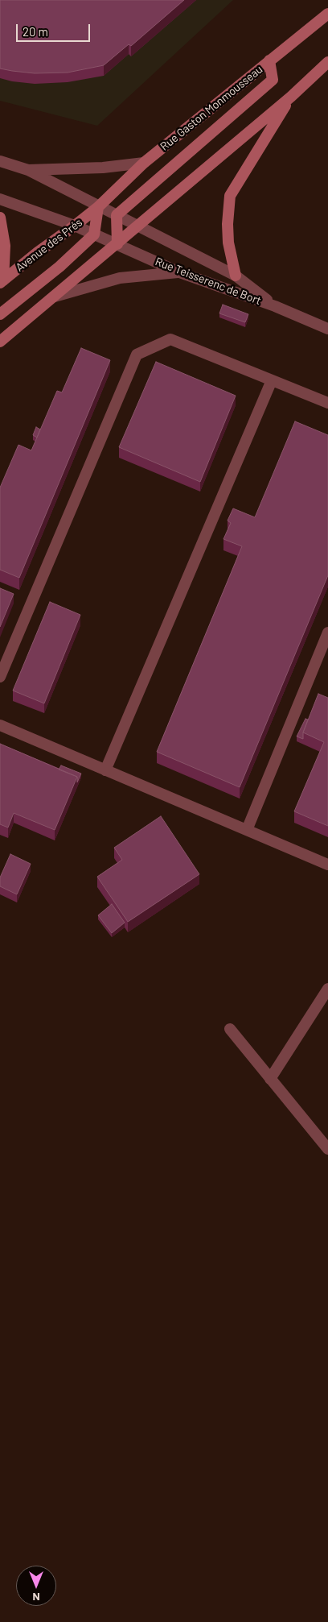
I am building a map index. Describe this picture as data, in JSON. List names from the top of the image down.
{
  "streets": {
    "main road": ["Rue Gaston Monmousseau", "Avenue des Prés"],
    "street": ["Rue Teisserenc de Bort"]
  },
  "crossings": [
    ["Rue Gaston Monmousseau", "Avenue des Prés"],
    ["Rue Gaston Monmousseau", "Rue Teisserenc de Bort"],
    ["Avenue des Prés", "Rue Teisserenc de Bort"]
  ],
  "scale_bar": "20 m",
  "north": "bottom"
}
